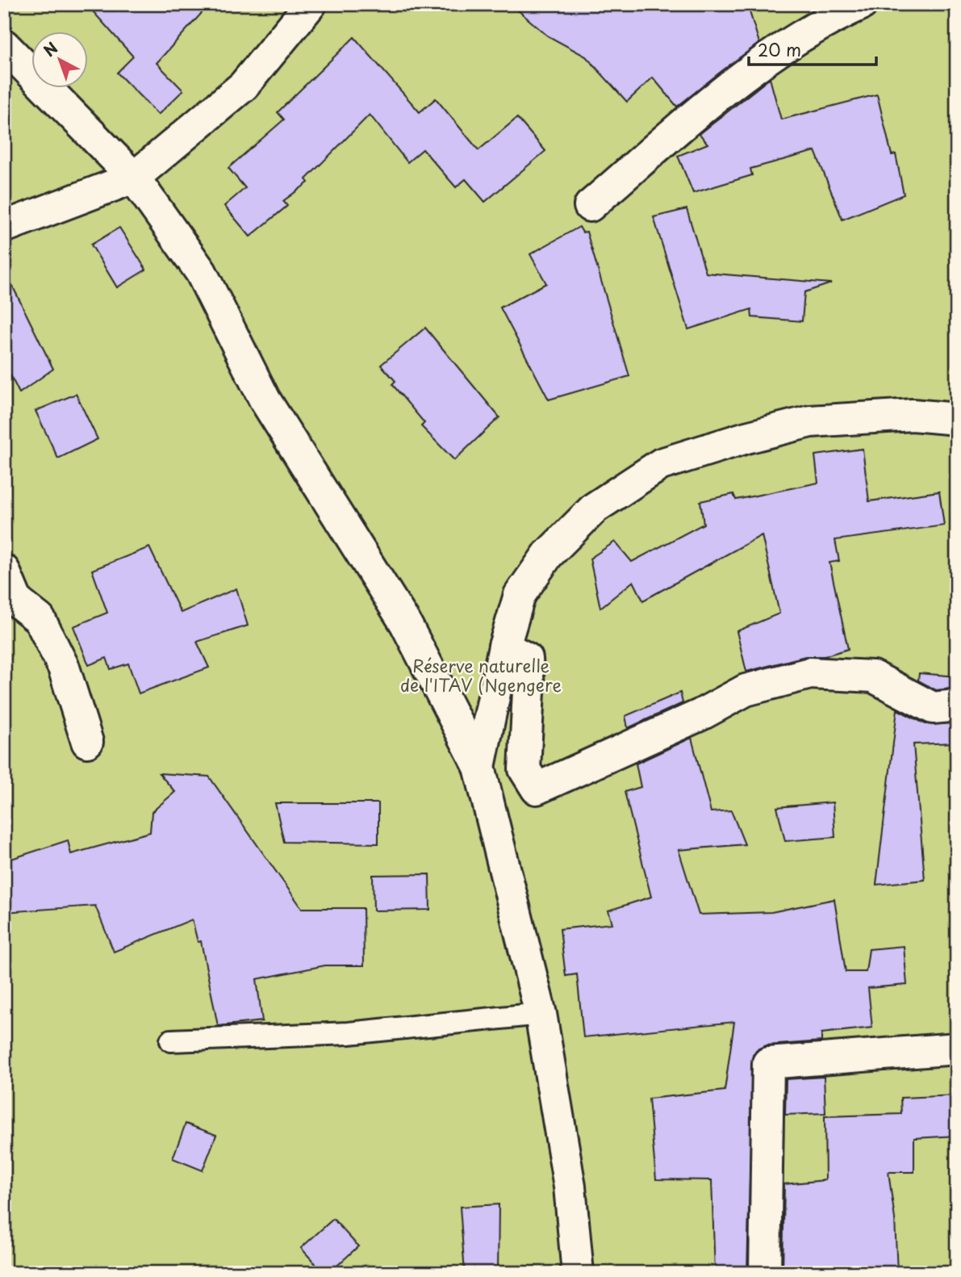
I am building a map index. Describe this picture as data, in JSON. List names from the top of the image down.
{
  "parks": ["Réserve naturelle de l'ITAV (Ngengere"],
  "scale_bar": "20 m",
  "north": "top left"
}
